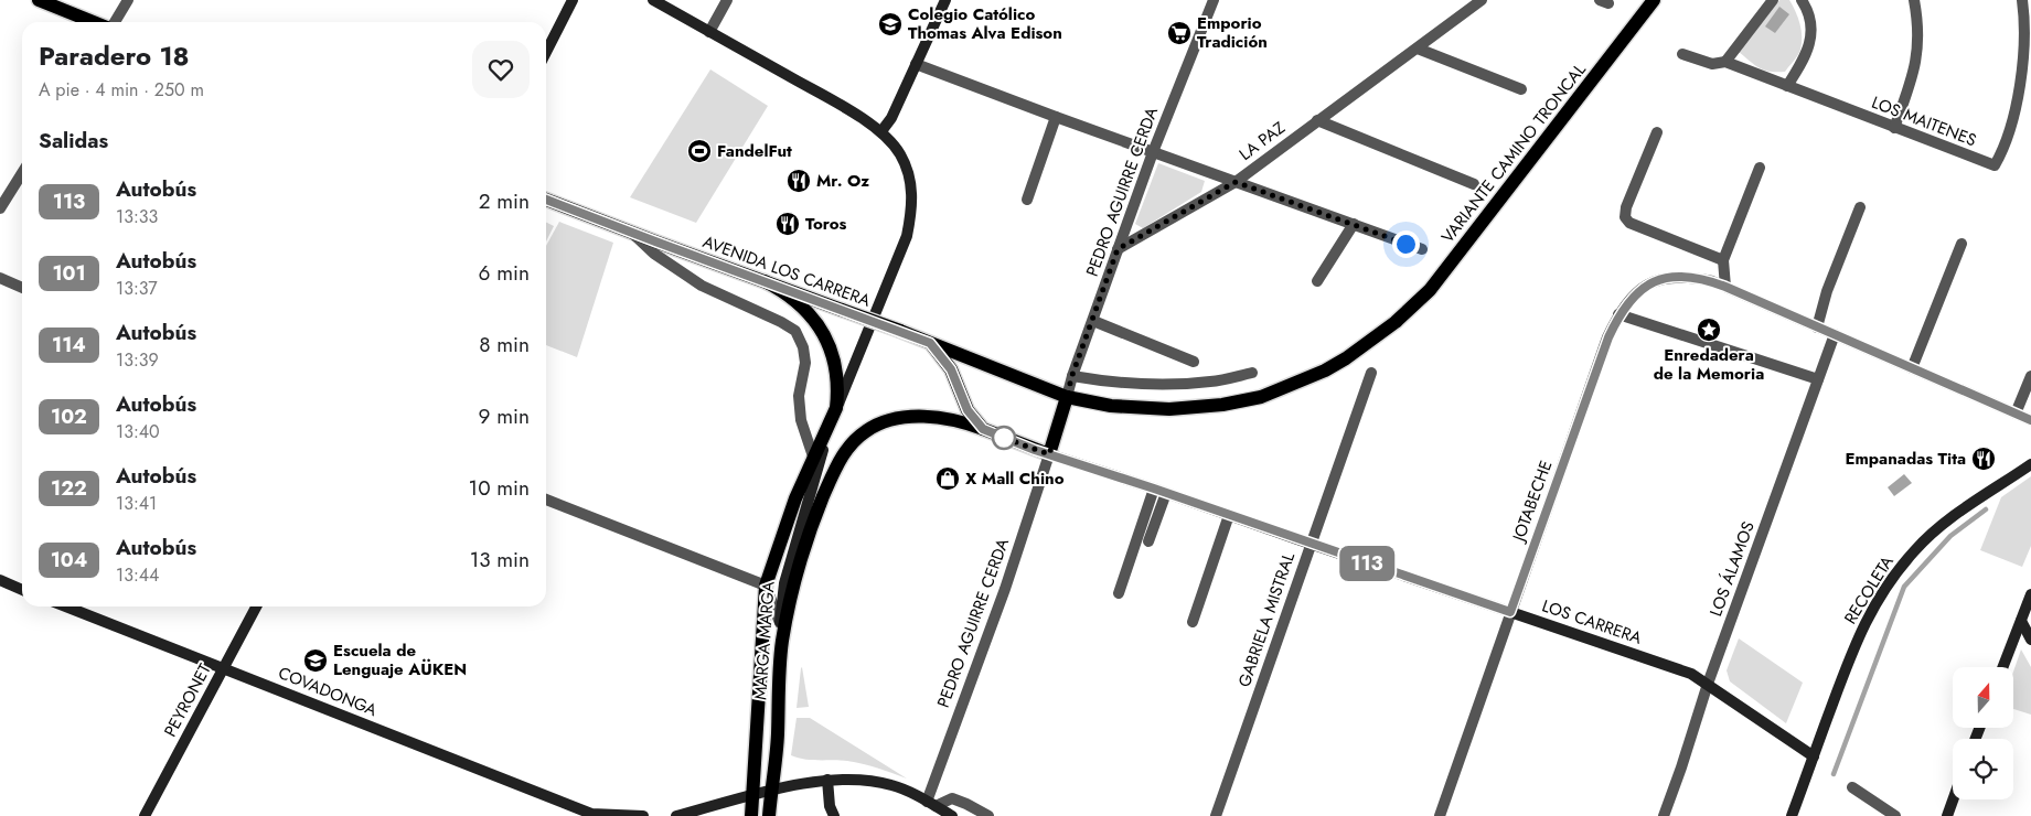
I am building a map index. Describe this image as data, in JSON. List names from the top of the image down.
{
  "streets": {
    "main road": ["VARIANTE CAMINO TRONCAL", "AVENIDA LOS CARRERA", "MARGA MARGA"],
    "street": [
      "LOS MAITENES",
      "LA PAZ",
      "PEDRO AGUIRRE CERDA",
      "JOTABECHE",
      "LOS ÁLAMOS",
      "RECOLETA",
      "GABRIELA MISTRAL",
      "LOS CARRERA",
      "COVADONGA",
      "PEYRONET"
    ]
  },
  "crossings": [
    ["LA PAZ", "PEDRO AGUIRRE CERDA"],
    ["VARIANTE CAMINO TRONCAL", "PEDRO AGUIRRE CERDA"],
    ["VARIANTE CAMINO TRONCAL", "AVENIDA LOS CARRERA"],
    ["PEDRO AGUIRRE CERDA", "LOS CARRERA"],
    ["AVENIDA LOS CARRERA", "MARGA MARGA"],
    ["JOTABECHE", "LOS ÁLAMOS"],
    ["JOTABECHE", "LOS CARRERA"],
    ["LOS ÁLAMOS", "LOS CARRERA"],
    ["RECOLETA", "LOS CARRERA"],
    ["GABRIELA MISTRAL", "LOS CARRERA"],
    ["COVADONGA", "PEYRONET"]
  ],
  "places": {
    "school or university": ["Colegio Católico Thomas Alva Edison", "Escuela de Lenguaje AÜKEN"],
    "supermarket": ["Emporio Tradición"],
    "sports": ["FandelFut"],
    "restaurant": ["Mr. Oz", "Toros", "Empanadas Tita"],
    "place": ["Enredadera de la Memoria"],
    "shop": ["X Mall Chino"]
  },
  "lines": ["bus line 113"],
  "north": "top",
  "page": {
    "on_map": "113",
    "heading": [
      ["Paradero 18", "A pie · 4 min · 250 m"],
      "Salidas"
    ],
    "list": [
      {
        "mark": "113",
        "name": "Autobús",
        "note": "13:33",
        "value": "2 min"
      },
      {
        "mark": "101",
        "name": "Autobús",
        "note": "13:37",
        "value": "6 min"
      },
      {
        "mark": "114",
        "name": "Autobús",
        "note": "13:39",
        "value": "8 min"
      },
      {
        "mark": "102",
        "name": "Autobús",
        "note": "13:40",
        "value": "9 min"
      },
      {
        "mark": "122",
        "name": "Autobús",
        "note": "13:41",
        "value": "10 min"
      },
      {
        "mark": "104",
        "name": "Autobús",
        "note": "13:44",
        "value": "13 min"
      }
    ]
  }
}
